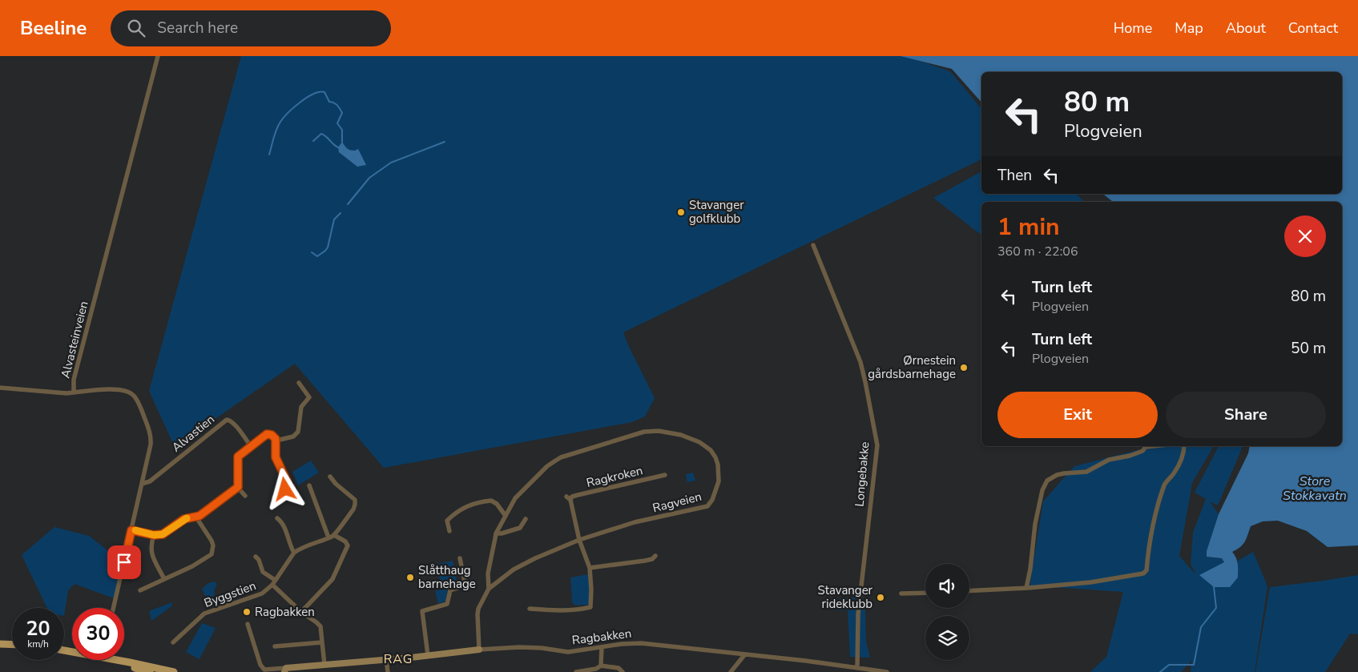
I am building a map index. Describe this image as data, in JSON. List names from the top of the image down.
{
  "streets": {
    "street": [
      "Alvasteinveien",
      "Alvastien",
      "Longebakke",
      "Ragkroken",
      "Ragveien",
      "Byggstien",
      "Ragbakken"
    ]
  },
  "crossings": [
    ["Alvasteinveien", "Alvastien"],
    ["Longebakke", "Ragbakken"],
    ["Ragkroken", "Ragveien"],
    ["Ragveien", "Ragbakken"]
  ],
  "districts": ["RAG"],
  "water": ["Store Stokkavatn"],
  "places": [
    "Stavanger golfklubb",
    "Ørnestein gårdsbarnehage",
    "Slåtthaug barnehage",
    "Stavanger rideklubb",
    "Ragbakken"
  ],
  "page": {
    "header": "Beeline",
    "search": "Search here",
    "nav": [
      "Home",
      "Map",
      "About",
      "Contact"
    ],
    "turn": ["80 m", "Plogveien"],
    "then": "Then",
    "heading": ["1 min", "360 m · 22:06"],
    "list": [
      {
        "name": "Turn left",
        "note": "Plogveien",
        "value": "80 m"
      },
      {
        "name": "Turn left",
        "note": "Plogveien",
        "value": "50 m"
      }
    ],
    "buttons": ["Exit", "Share"],
    "speed": "20 km/h",
    "limit": "30"
  }
}
